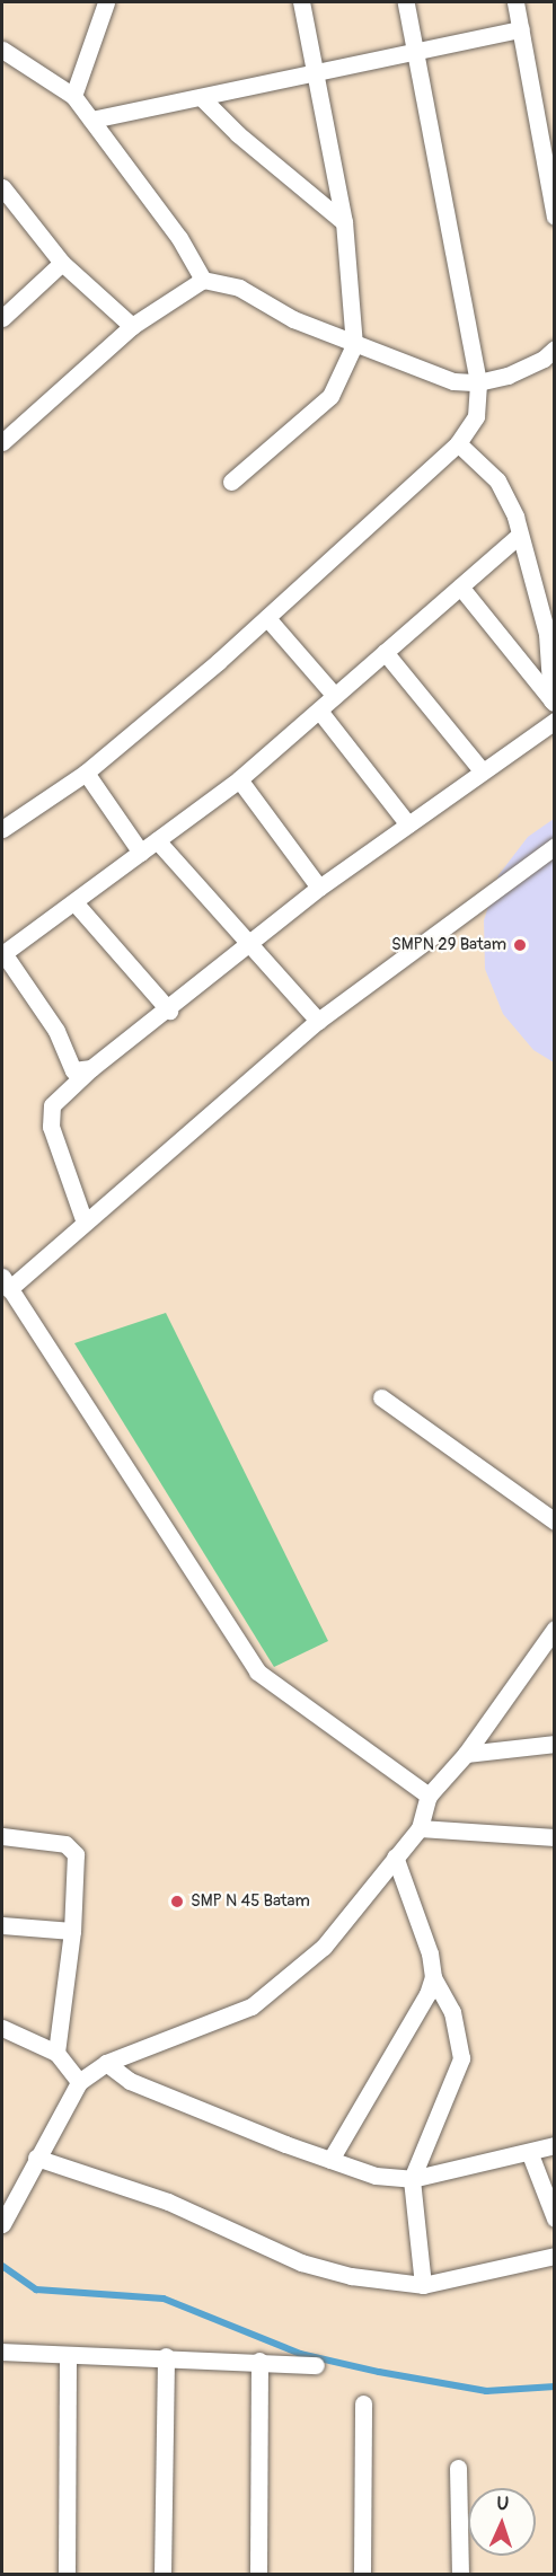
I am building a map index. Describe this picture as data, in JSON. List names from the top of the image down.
{
  "places": ["SMPN 29 Batam", "SMP N 45 Batam"],
  "north": "top"
}
